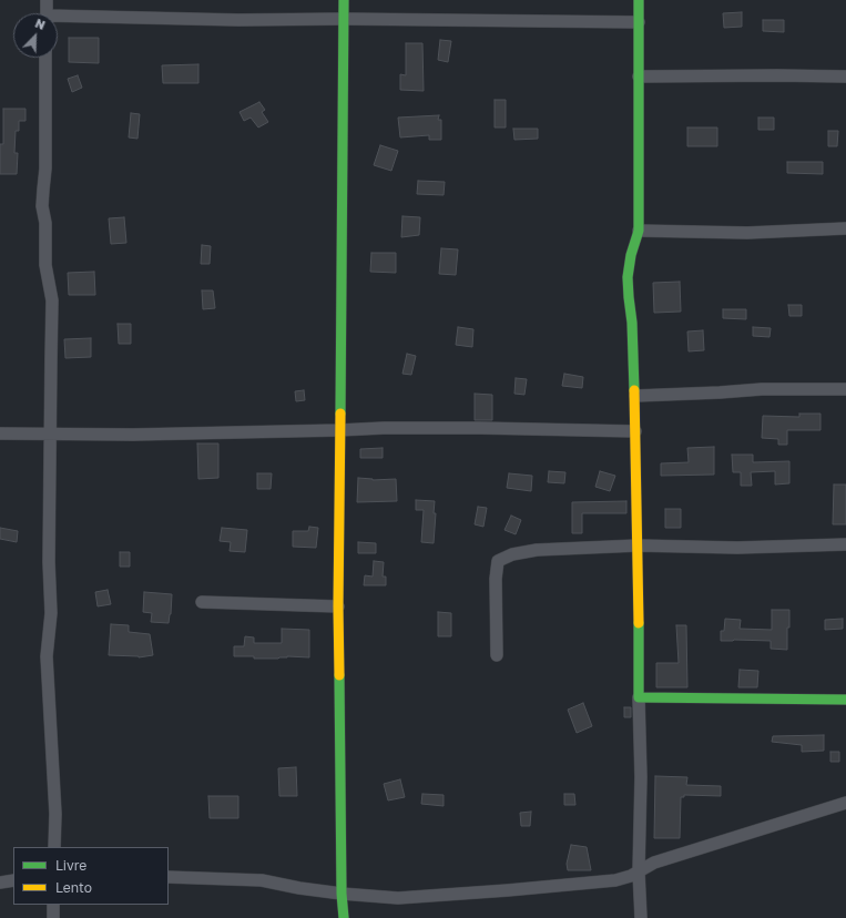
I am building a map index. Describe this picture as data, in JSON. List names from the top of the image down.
{
  "legend": ["Livre", "Lento"],
  "north": "top right"
}
